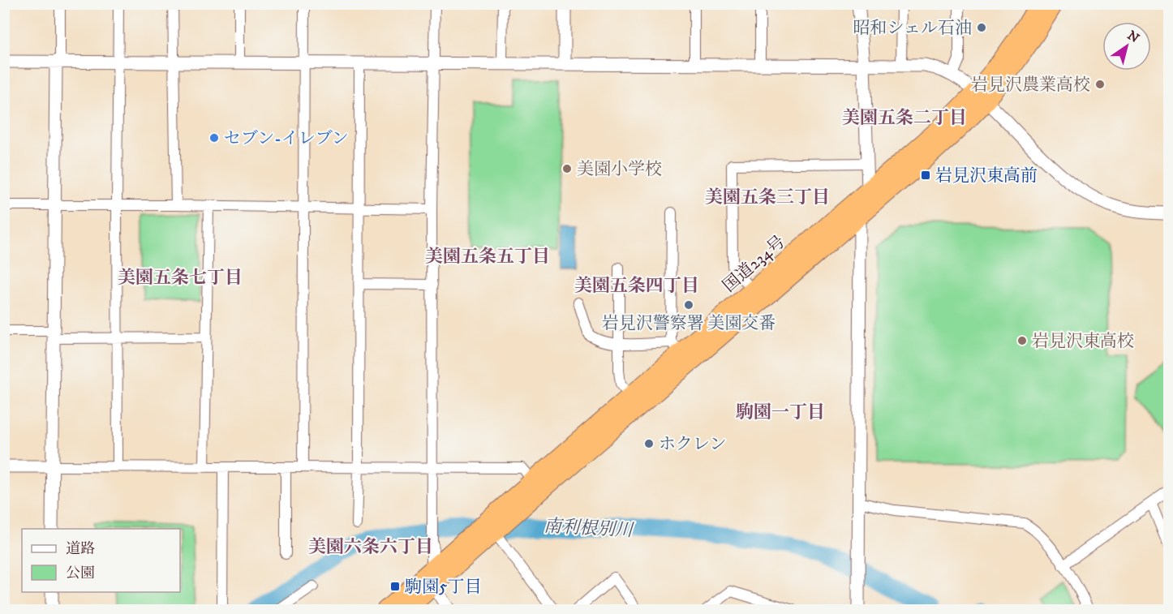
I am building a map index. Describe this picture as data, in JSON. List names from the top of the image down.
{
  "streets": {
    "highway": ["国道234号"]
  },
  "districts": [
    "美園五条二丁目",
    "美園五条三丁目",
    "美園五条五丁目",
    "美園五条七丁目",
    "美園五条四丁目",
    "駒園一丁目",
    "美園六条六丁目"
  ],
  "water": ["南利根別川"],
  "places": {
    "other": [
      "昭和シェル石油",
      "岩見沢農業高校",
      "セブン-イレブン",
      "美園小学校",
      "岩見沢警察署 美園交番",
      "岩見沢東高校",
      "ホクレン"
    ],
    "transit": ["岩見沢東高前", "駒園5丁目"]
  },
  "legend": ["道路", "公園"],
  "north": "top right"
}
